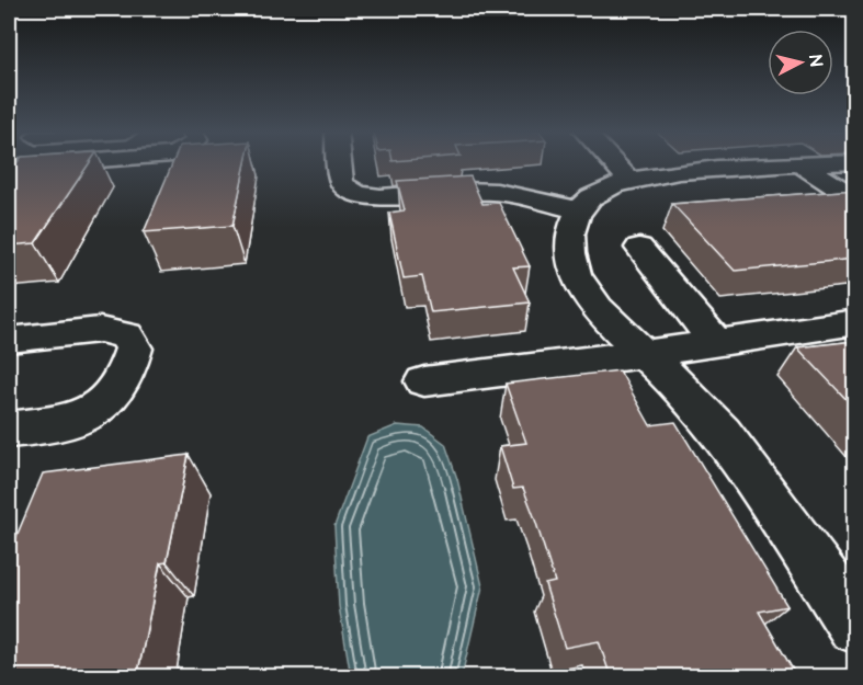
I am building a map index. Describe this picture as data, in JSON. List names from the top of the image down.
{
  "north": "right"
}
